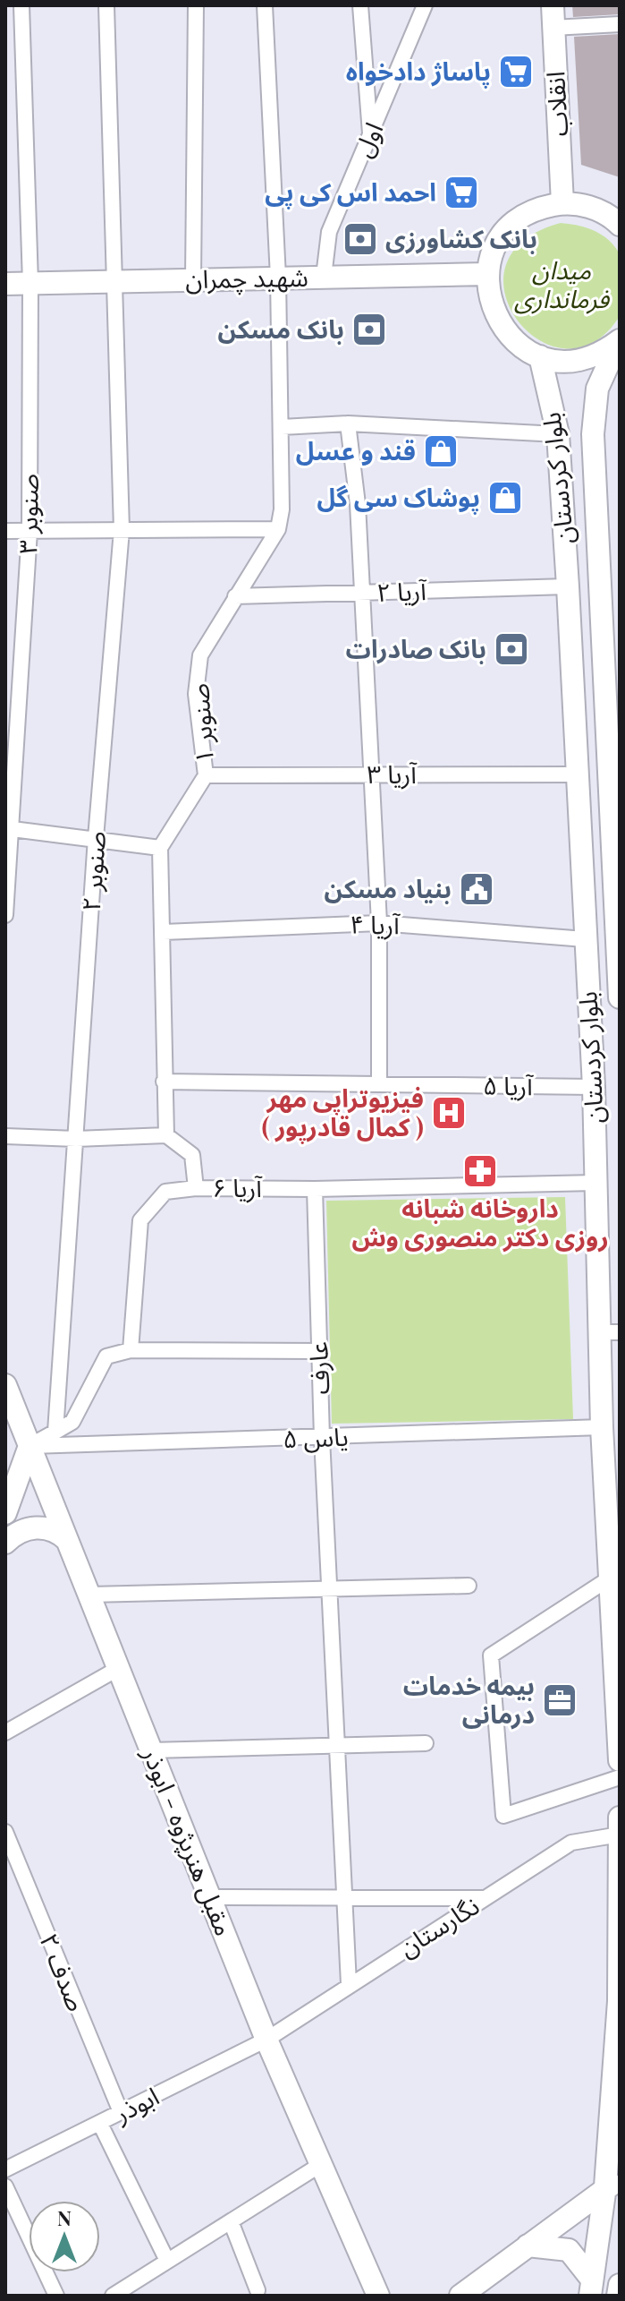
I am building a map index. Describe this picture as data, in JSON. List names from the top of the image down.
{
  "streets": {
    "main road": [
      "انقلاب",
      "شهید چمران",
      "بلوار کردستان",
      "مقبل هنرپژوه - ابوذر"
    ],
    "street": [
      "اول",
      "صنوبر ۳",
      "آریا ۲",
      "صنوبر ۱",
      "آریا ۳",
      "صنوبر ۲",
      "آریا ۴",
      "آریا ۵",
      "آریا ۶",
      "عارف",
      "یاس ۵",
      "نگارستان",
      "صدف ۲",
      "ابوذر"
    ]
  },
  "crossings": [
    ["اول", "شهید چمران"],
    ["شهید چمران", "صنوبر ۳"],
    ["شهید چمران", "صنوبر ۱"],
    ["شهید چمران", "صنوبر ۲"],
    ["بلوار کردستان", "آریا ۲"],
    ["بلوار کردستان", "آریا ۳"],
    ["بلوار کردستان", "آریا ۴"],
    ["بلوار کردستان", "آریا ۵"],
    ["بلوار کردستان", "آریا ۶"],
    ["بلوار کردستان", "یاس ۵"],
    ["آریا ۲", "صنوبر ۱"],
    ["صنوبر ۱", "آریا ۳"],
    ["آریا ۶", "عارف"],
    ["عارف", "یاس ۵"],
    ["عارف", "نگارستان"],
    ["یاس ۵", "مقبل هنرپژوه - ابوذر"],
    ["مقبل هنرپژوه - ابوذر", "نگارستان"],
    ["مقبل هنرپژوه - ابوذر", "ابوذر"],
    ["نگارستان", "ابوذر"],
    ["صدف ۲", "ابوذر"]
  ],
  "parks": ["میدان فرمانداری"],
  "places": {
    "supermarket": ["پاساژ دادخواه", "احمد اس کی پی"],
    "bank": ["بانک کشاورزی", "بانک مسکن", "بانک صادرات"],
    "shop": ["قند و عسل", "پوشاک سی گل"],
    "public building": ["بنیاد مسکن"],
    "hospital": ["فیزیوتراپی مهر ( کمال قادرپور )"],
    "pharmacy": ["داروخانه شبانه روزی دکتر منصوری وش"],
    "office": ["بیمه خدمات درمانی"]
  },
  "north": "top"
}
